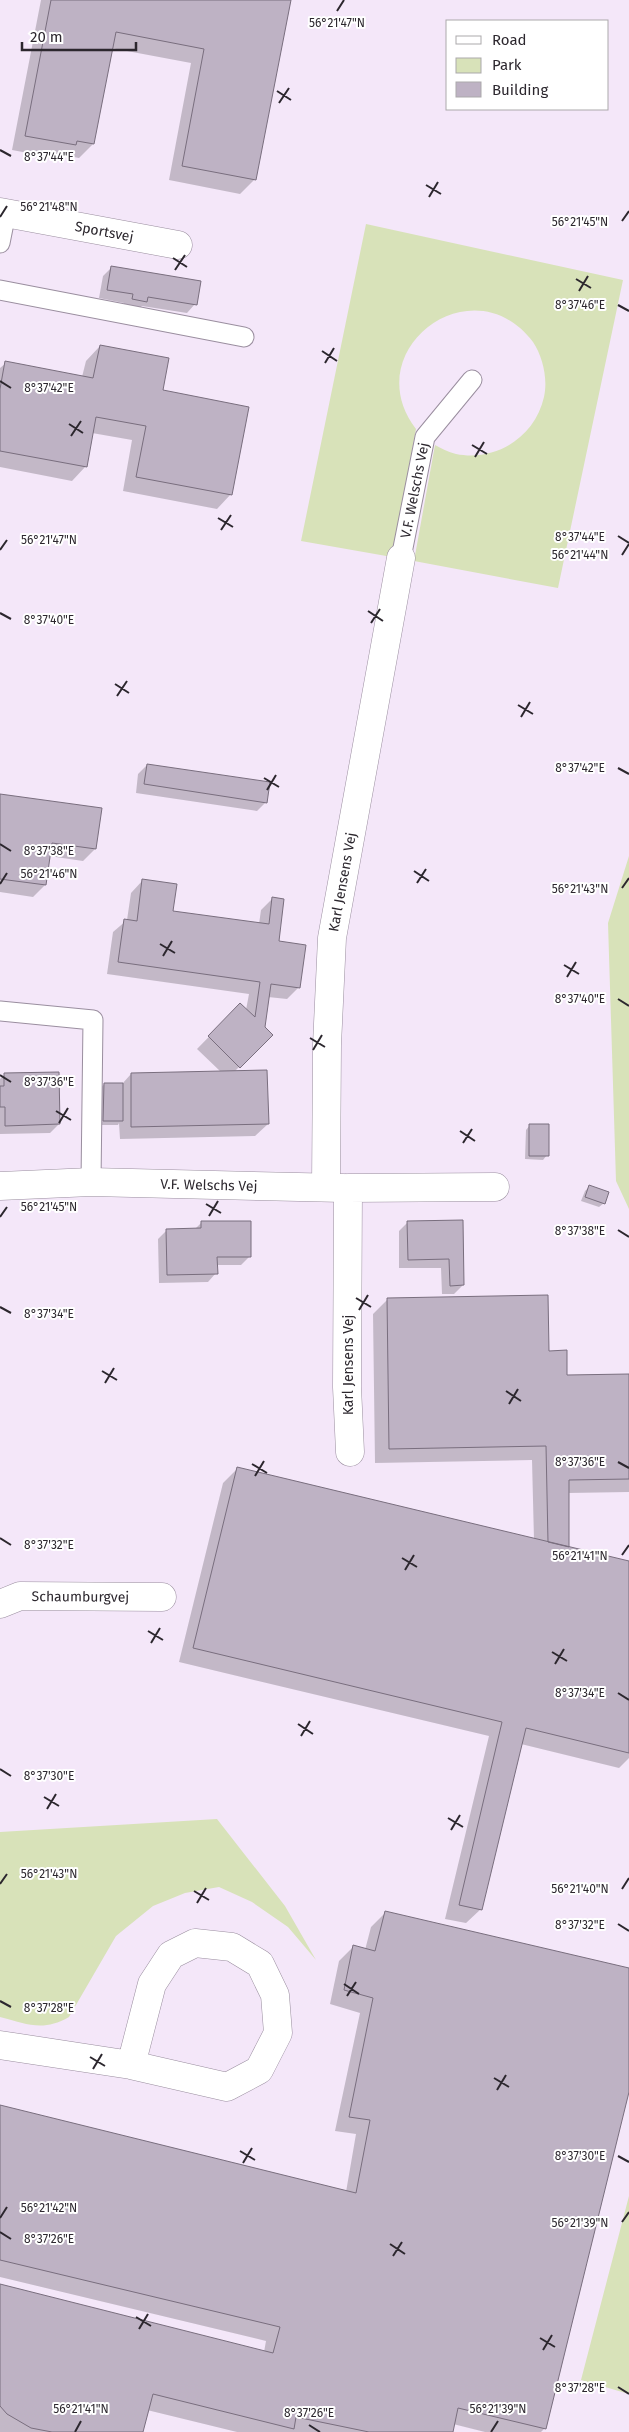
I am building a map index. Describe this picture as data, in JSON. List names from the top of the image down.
{
  "streets": {
    "street": [
      "Sportsvej",
      "V.F. Welschs Vej",
      "Karl Jensens Vej",
      "Schaumburgvej"
    ]
  },
  "crossings": [
    ["V.F. Welschs Vej", "Karl Jensens Vej"]
  ],
  "legend": ["Road", "Park", "Building"],
  "scale_bar": "20 m",
  "coordinates": [
    "56°21'47\"N",
    "8°37'44\"E",
    "56°21'48\"N",
    "56°21'45\"N",
    "8°37'46\"E",
    "8°37'42\"E",
    "56°21'44\"N",
    "8°37'40\"E",
    "8°37'38\"E",
    "56°21'46\"N",
    "56°21'43\"N",
    "8°37'36\"E",
    "8°37'34\"E",
    "8°37'32\"E",
    "56°21'41\"N",
    "8°37'30\"E",
    "56°21'40\"N",
    "8°37'28\"E",
    "56°21'42\"N",
    "56°21'39\"N",
    "8°37'26\"E"
  ]
}
